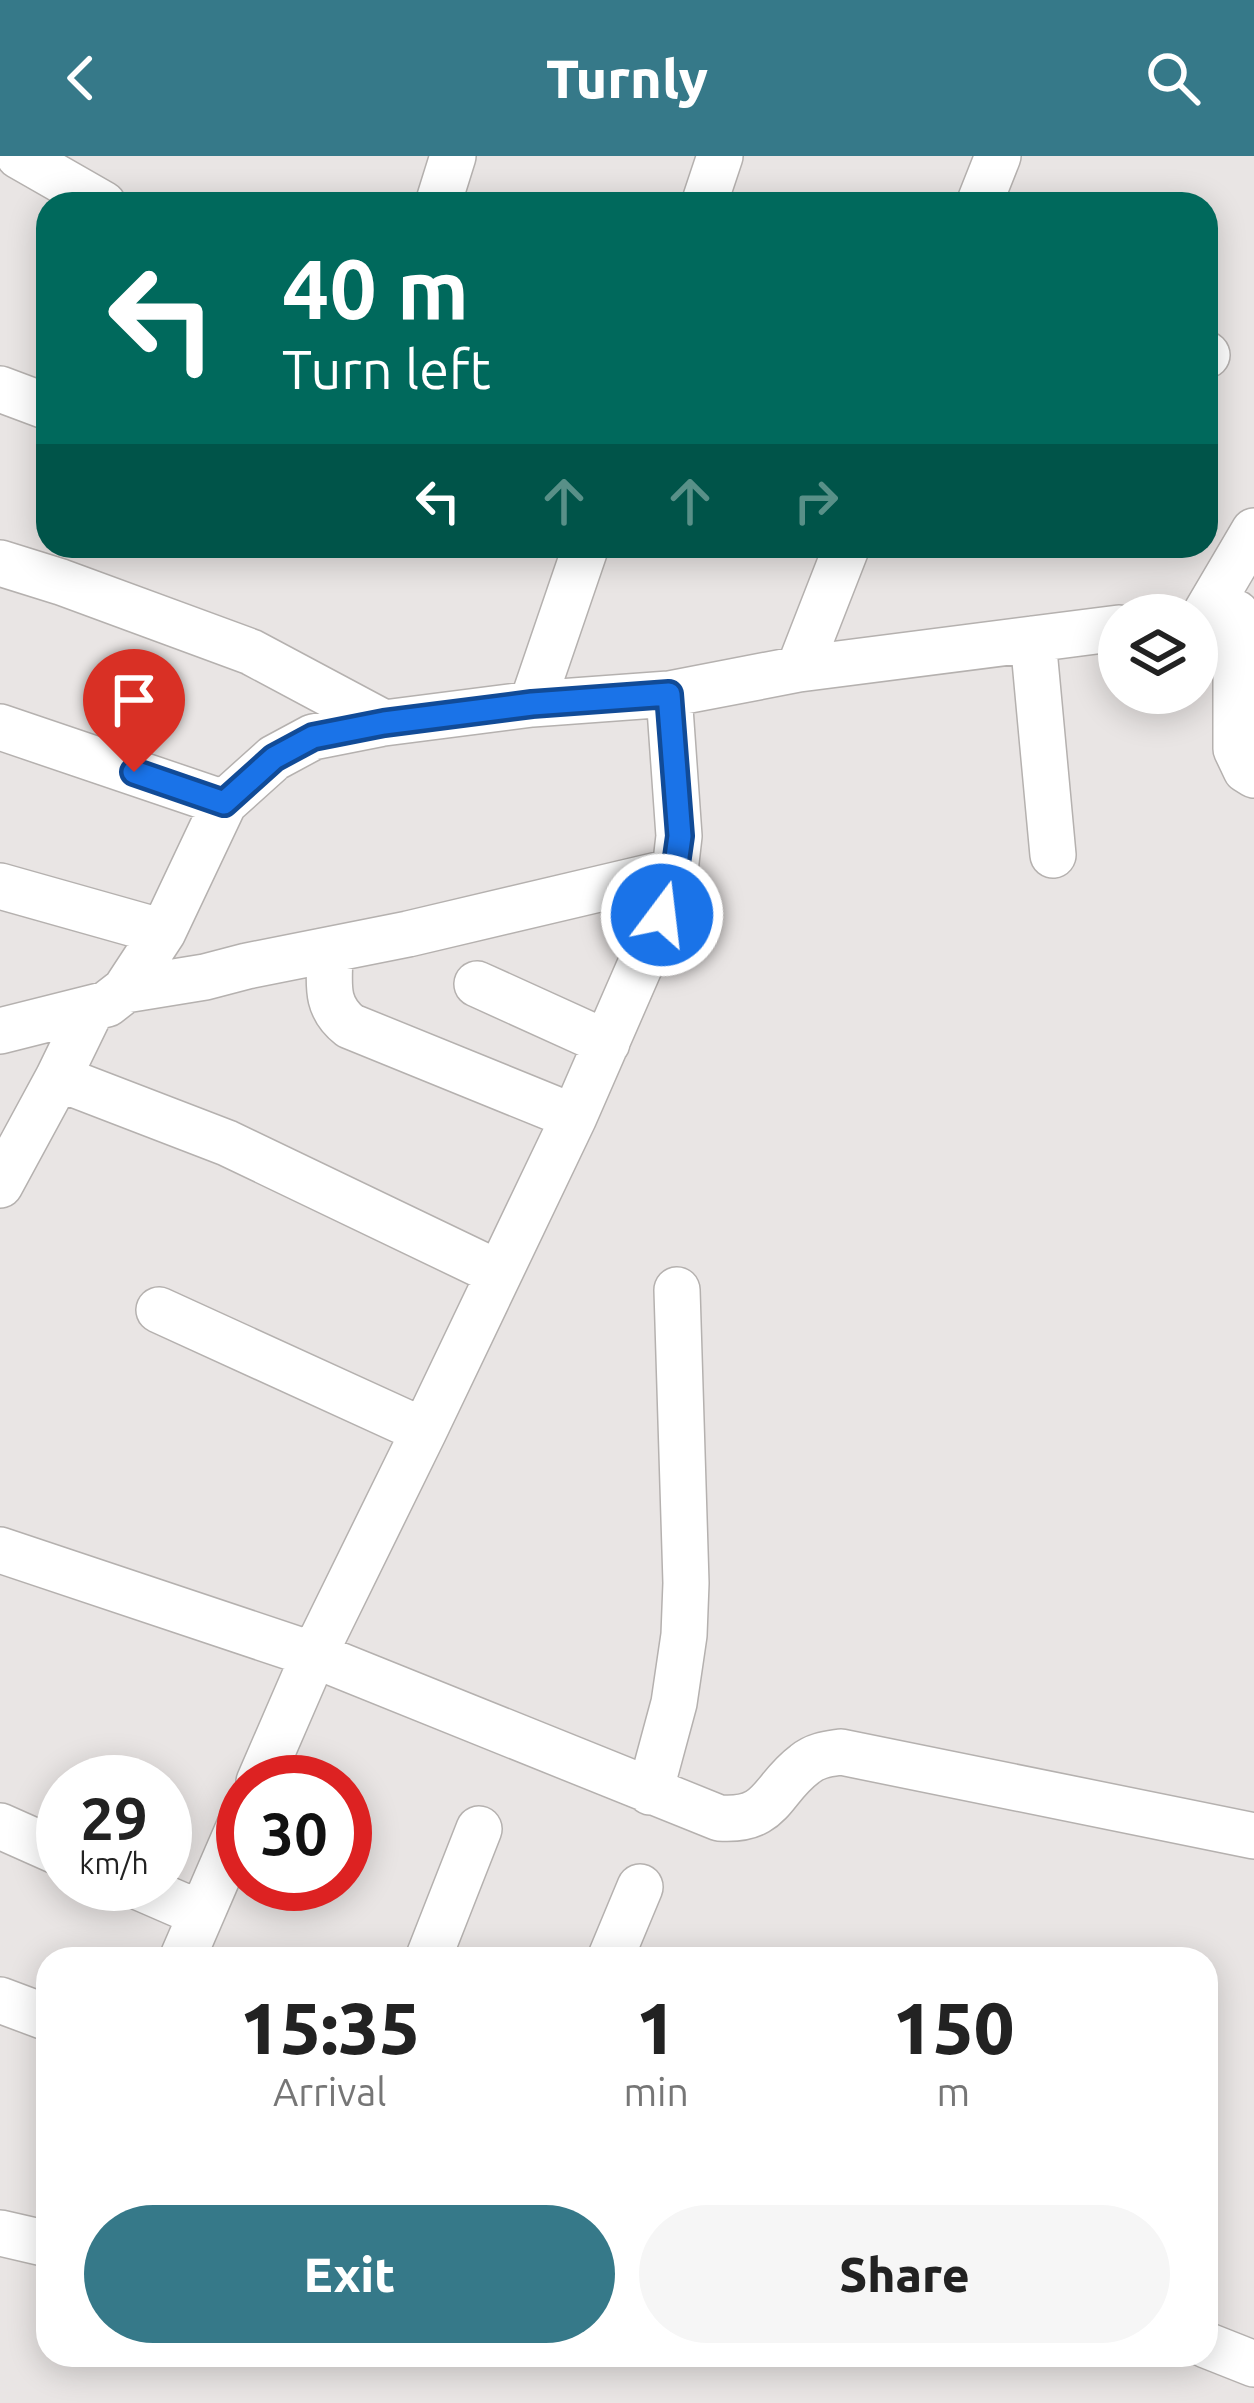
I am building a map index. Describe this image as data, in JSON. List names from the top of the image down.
{
  "page": {
    "header": "Turnly",
    "turn": ["40 m", "Turn left"],
    "speed": "29 km/h",
    "limit": "30",
    "eta": [
      "15:35",
      "Arrival",
      "1",
      "min",
      "150",
      "m"
    ],
    "buttons": ["Exit", "Share"]
  }
}
